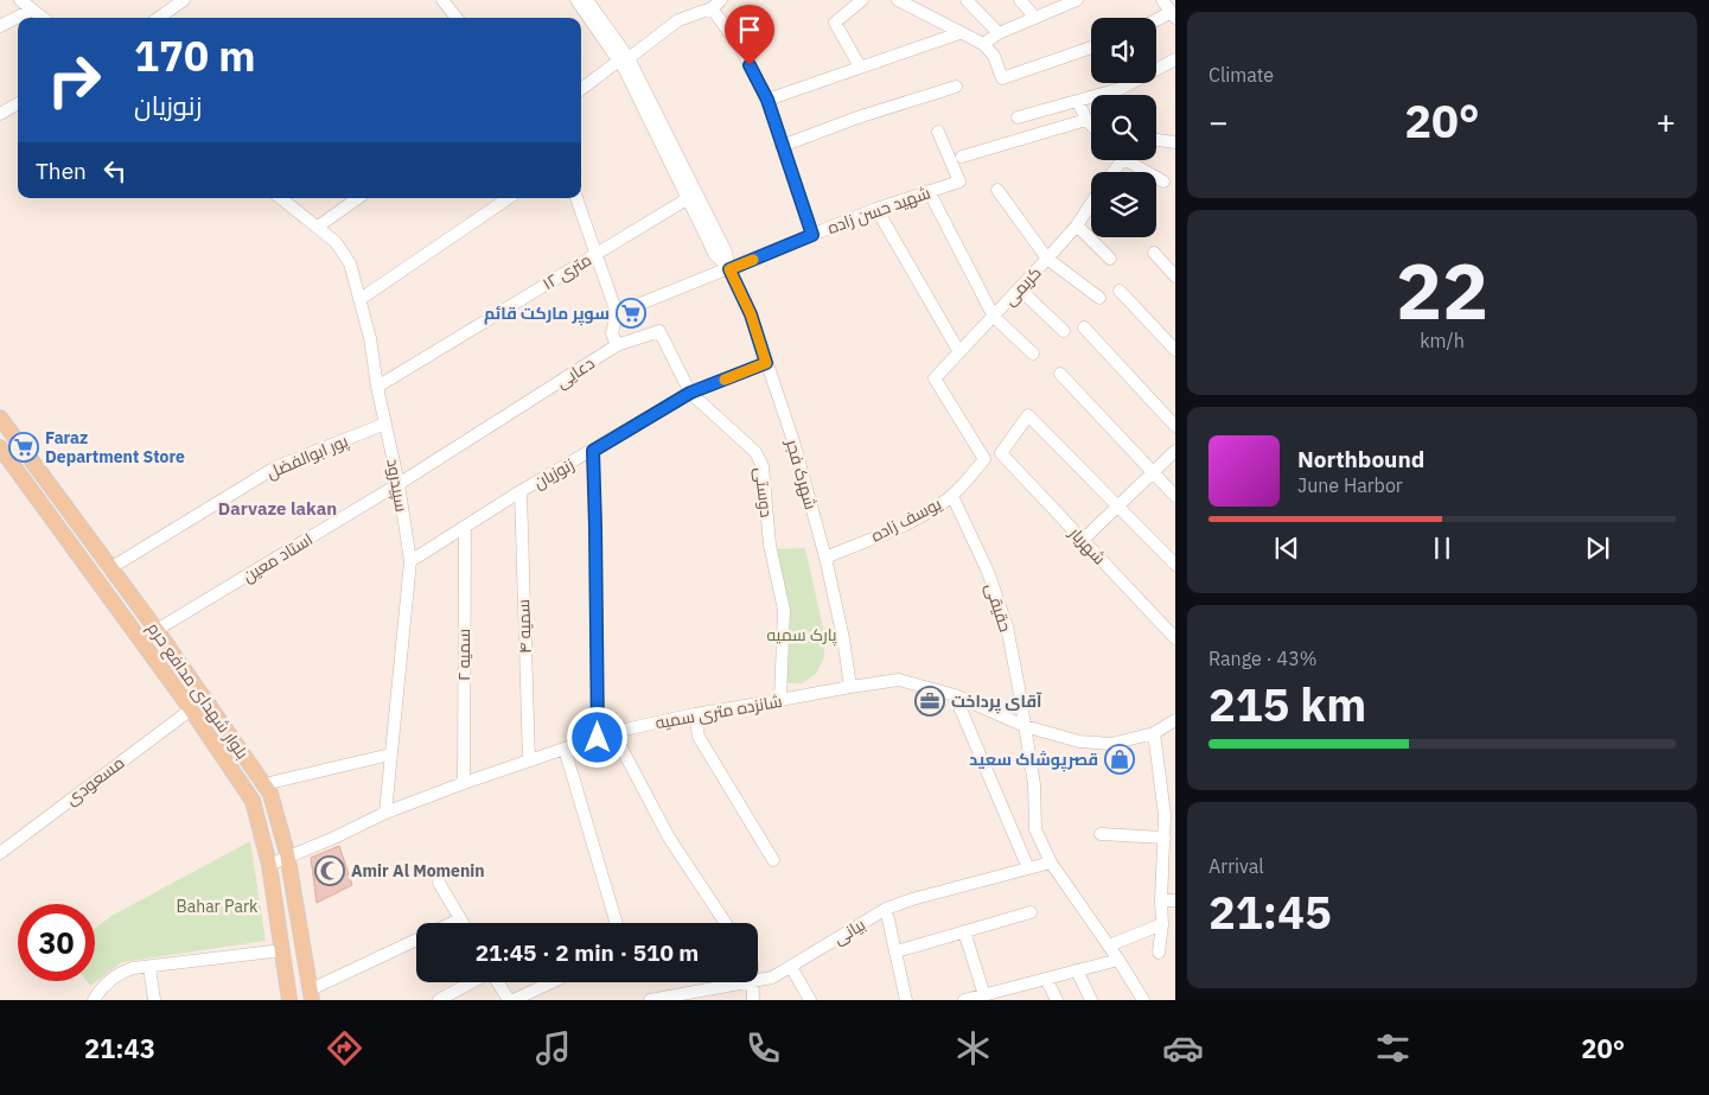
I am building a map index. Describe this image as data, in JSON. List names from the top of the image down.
{
  "streets": {
    "main road": ["بلوار شهدای مدافع حرم"],
    "street": [
      "شهید حسن زاده",
      "۱۲ متری",
      "کریمی",
      "دعایی",
      "پور ابوالفضل",
      "زنوزیان",
      "شهرک فجر",
      "سپیدرود",
      "دوستی",
      "یوسف زاده",
      "شهریار",
      "استاد معین",
      "حقیقی",
      "سمیه ۴",
      "سمیه ۲",
      "شانزده متری سمیه",
      "مسعودی",
      "بیانی"
    ]
  },
  "crossings": [
    ["شهید حسن زاده", "شهرک فجر"],
    ["۱۲ متری", "شهرک فجر"],
    ["۱۲ متری", "سپیدرود"],
    ["کریمی", "یوسف زاده"],
    ["دعایی", "سپیدرود"],
    ["دعایی", "دوستی"],
    ["دعایی", "استاد معین"],
    ["پور ابوالفضل", "سپیدرود"],
    ["پور ابوالفضل", "بلوار شهدای مدافع حرم"],
    ["زنوزیان", "شهرک فجر"],
    ["زنوزیان", "سپیدرود"],
    ["زنوزیان", "دوستی"],
    ["زنوزیان", "سمیه ۴"],
    ["زنوزیان", "سمیه ۲"],
    ["شهرک فجر", "یوسف زاده"],
    ["شهرک فجر", "شانزده متری سمیه"],
    ["سپیدرود", "استاد معین"],
    ["سپیدرود", "شانزده متری سمیه"],
    ["دوستی", "شانزده متری سمیه"],
    ["یوسف زاده", "حقیقی"],
    ["استاد معین", "بلوار شهدای مدافع حرم"],
    ["حقیقی", "شانزده متری سمیه"],
    ["حقیقی", "بیانی"],
    ["سمیه ۴", "شانزده متری سمیه"],
    ["سمیه ۲", "شانزده متری سمیه"],
    ["بلوار شهدای مدافع حرم", "شانزده متری سمیه"],
    ["بلوار شهدای مدافع حرم", "مسعودی"]
  ],
  "districts": ["Darvaze lakan"],
  "parks": ["پارک سمیه", "Bahar Park"],
  "places": {
    "supermarket": ["سوپر مارکت قائم", "Faraz Department Store"],
    "office": ["آقای پرداخت"],
    "shop": ["قصرپوشاک سعید"],
    "mosque": ["Amir Al Momenin"]
  },
  "page": {
    "tile": [
      "Climate",
      ["22", "km/h"],
      ["Range · 43%", "215 km"],
      ["Arrival", "21:45"]
    ],
    "turn": ["170 m", "زنوزیان"],
    "heat": ["−", "20°", "+"],
    "then": "Then",
    "song": ["Northbound", "June Harbor"],
    "limit": "30",
    "trip": "21:45 · 2 min · 510 m",
    "tabs": ["21:43", "20°"]
  }
}
